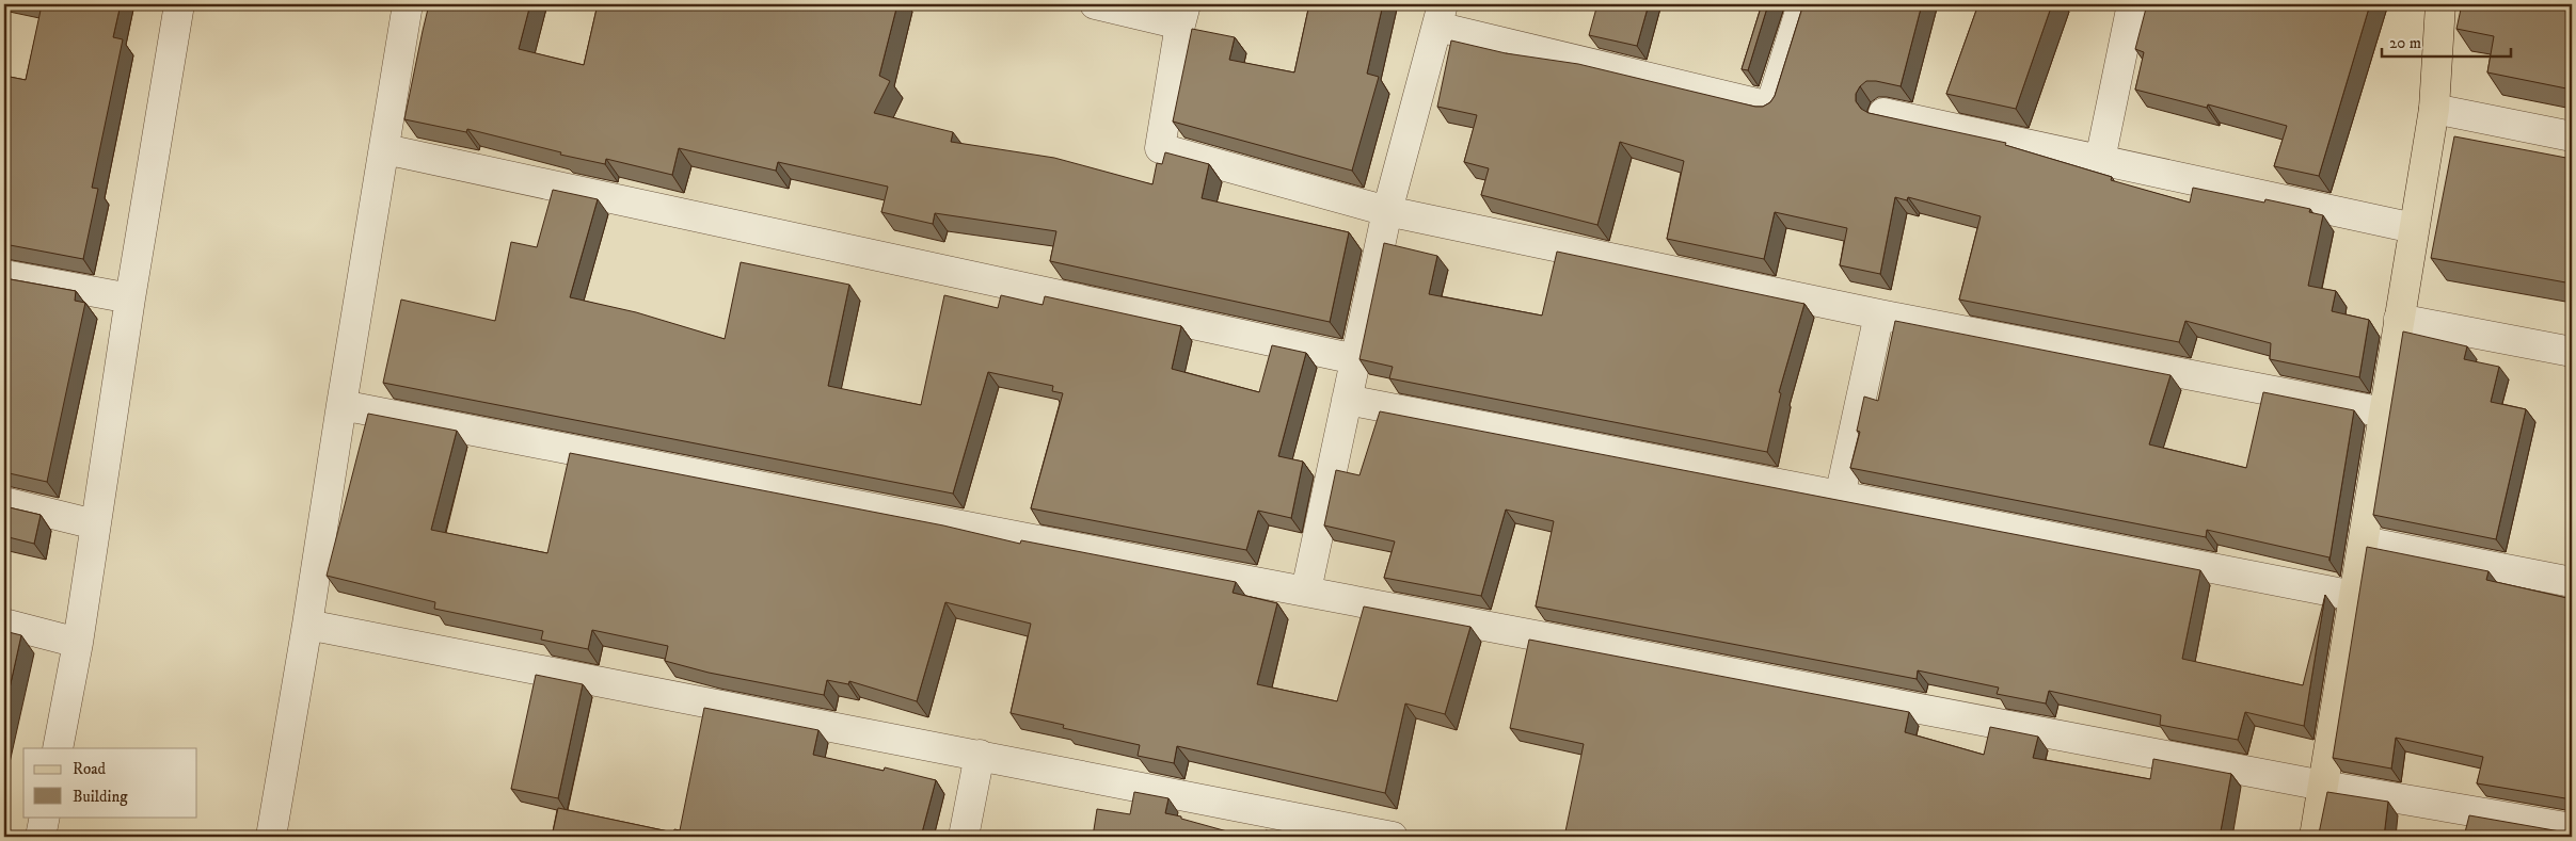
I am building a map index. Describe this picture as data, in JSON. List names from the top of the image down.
{
  "legend": ["Road", "Building"],
  "scale_bar": "20 m"
}
